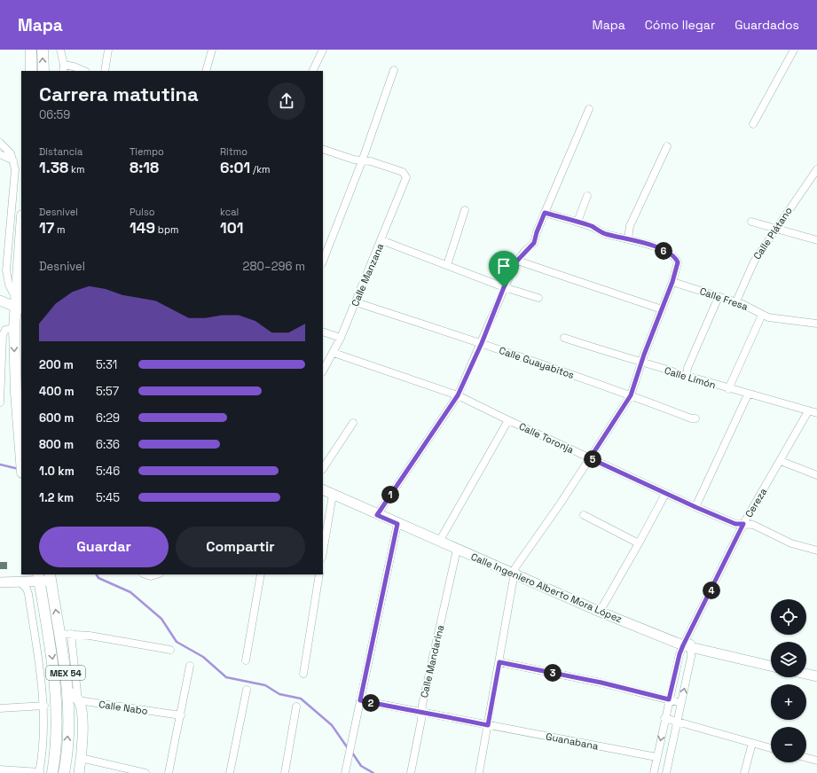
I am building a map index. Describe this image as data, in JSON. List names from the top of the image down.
{
  "streets": {
    "main road": ["MEX 54"],
    "street": [
      "Calle Plátano",
      "Calle Manzana",
      "Calle Fresa",
      "Calle Guayabitos",
      "Calle Limón",
      "Calle Toronja",
      "Cereza",
      "Calle Ingeniero Alberto Mora López",
      "Calle Mandarina",
      "Calle Nabo",
      "Guanabana"
    ]
  },
  "crossings": [
    ["Calle Plátano", "Calle Fresa"],
    ["Calle Manzana", "Calle Guayabitos"],
    ["Calle Manzana", "Calle Toronja"],
    ["Calle Limón", "Cereza"],
    ["Calle Toronja", "Cereza"],
    ["Cereza", "Calle Ingeniero Alberto Mora López"],
    ["Calle Ingeniero Alberto Mora López", "Calle Mandarina"],
    ["Calle Mandarina", "Guanabana"]
  ],
  "page": {
    "header": "Mapa",
    "nav": ["Mapa", "Cómo llegar", "Guardados"],
    "heading": ["Carrera matutina", "06:59"],
    "stats": [
      ["Distancia", "1.38 km"],
      ["Tiempo", "8:18"],
      ["Ritmo", "6:01 /km"],
      ["Desnivel", "17 m"],
      ["Pulso", "149 bpm"],
      ["kcal", "101"]
    ],
    "pins": [
      "6",
      "5",
      "1",
      "4",
      "3",
      "2"
    ],
    "chart": ["Desnivel", "280–296 m"],
    "list": [
      {
        "name": "200 m",
        "note": "5:31"
      },
      {
        "name": "400 m",
        "note": "5:57"
      },
      {
        "name": "600 m",
        "note": "6:29"
      },
      {
        "name": "800 m",
        "note": "6:36"
      },
      {
        "name": "1.0 km",
        "note": "5:46"
      },
      {
        "name": "1.2 km",
        "note": "5:45"
      }
    ],
    "buttons": ["Guardar", "Compartir"],
    "map_buttons": ["+", "−"]
  }
}
